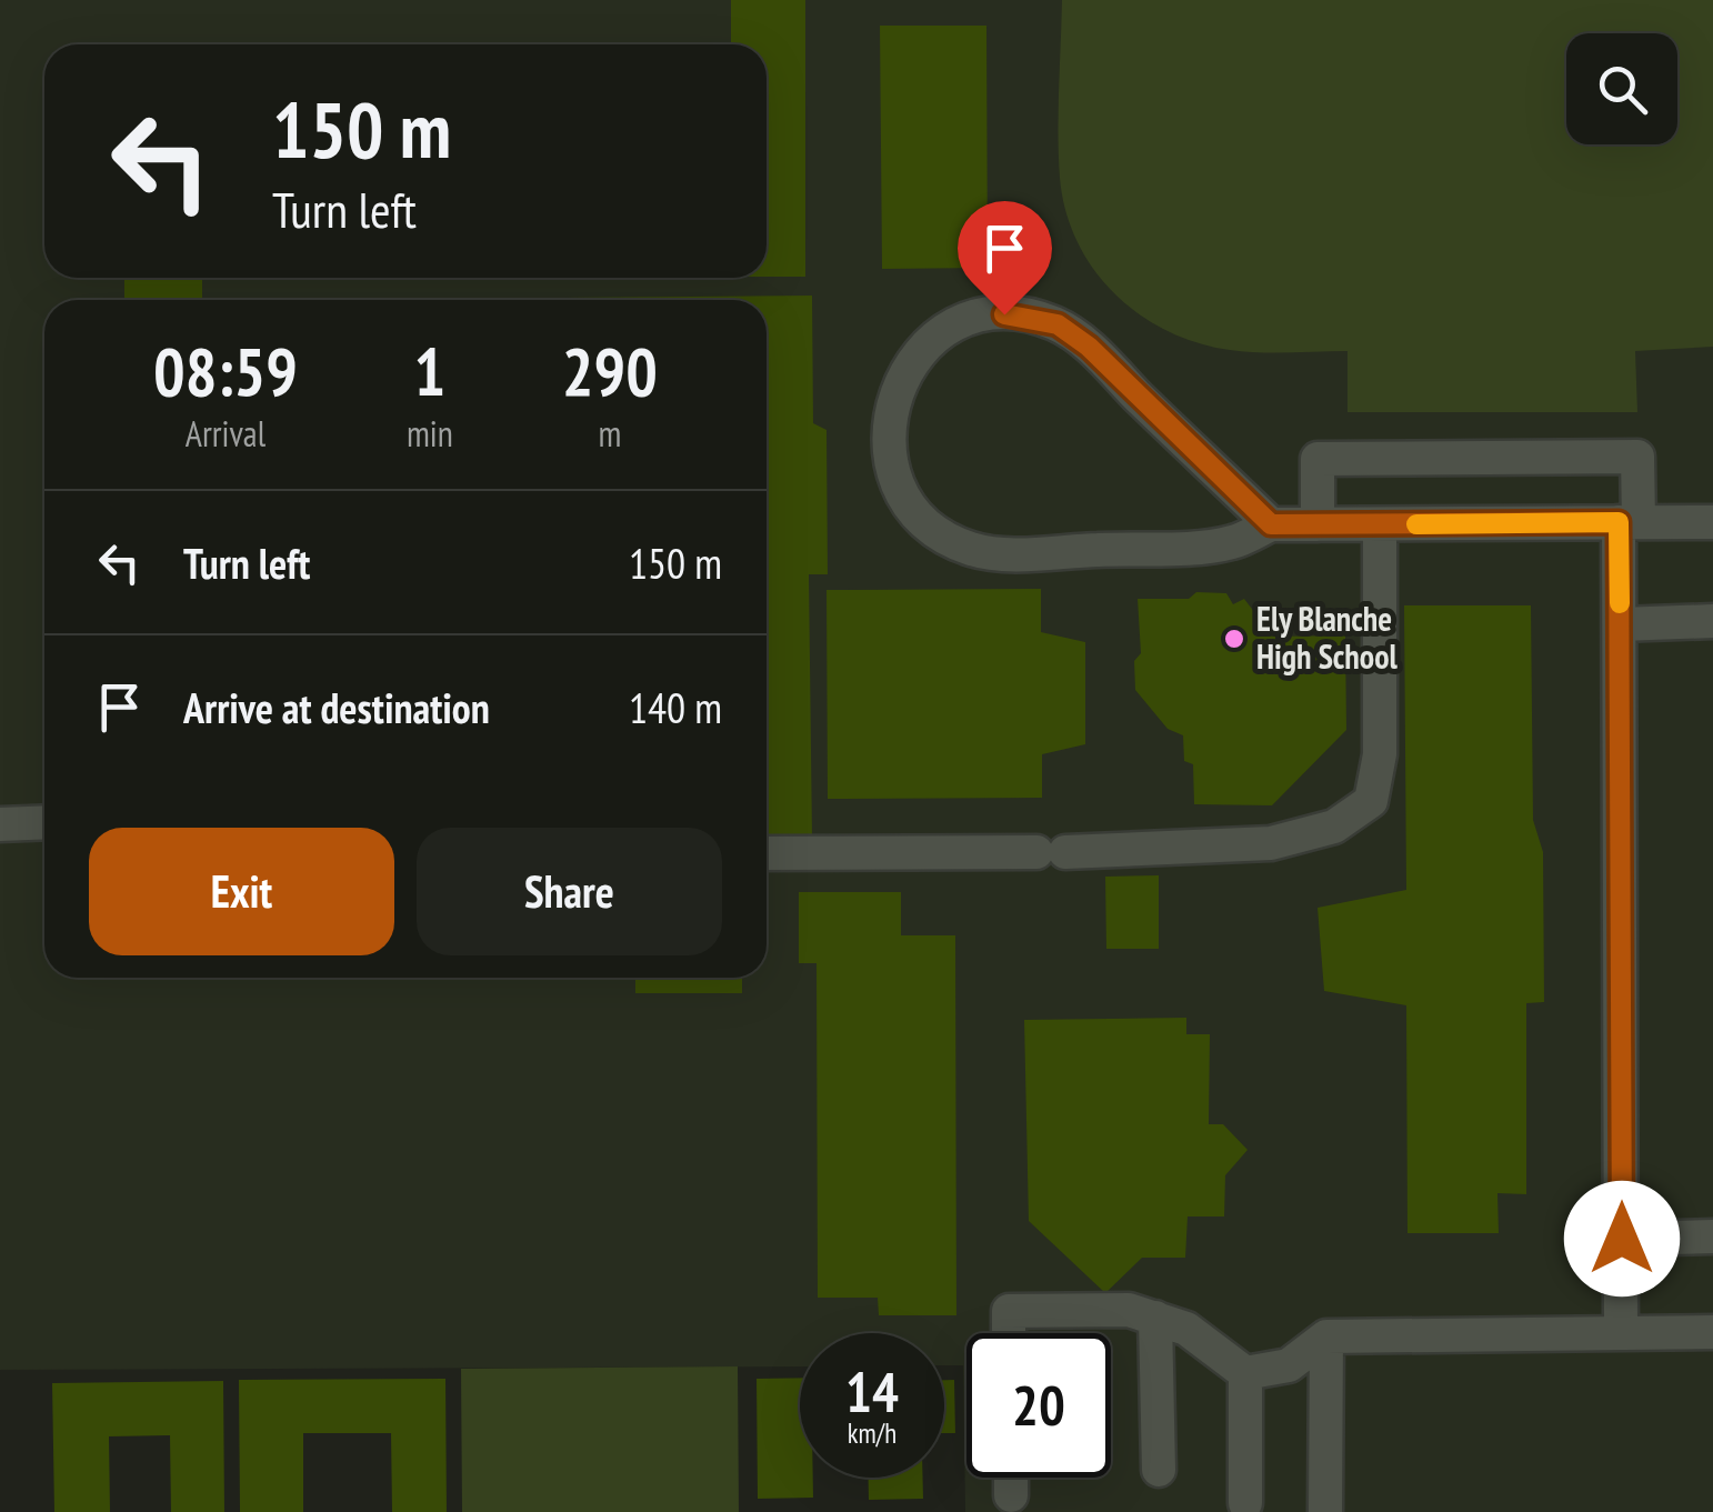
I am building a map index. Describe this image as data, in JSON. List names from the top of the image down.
{
  "places": ["Ely Blanche High School"],
  "page": {
    "turn": ["150 m", "Turn left"],
    "eta": [
      "08:59",
      "Arrival",
      "1",
      "min",
      "290",
      "m"
    ],
    "list": [
      {
        "name": "Turn left",
        "value": "150 m"
      },
      {
        "name": "Arrive at destination",
        "value": "140 m"
      }
    ],
    "buttons": ["Exit", "Share"],
    "speed": "14 km/h",
    "limit": "20"
  }
}
